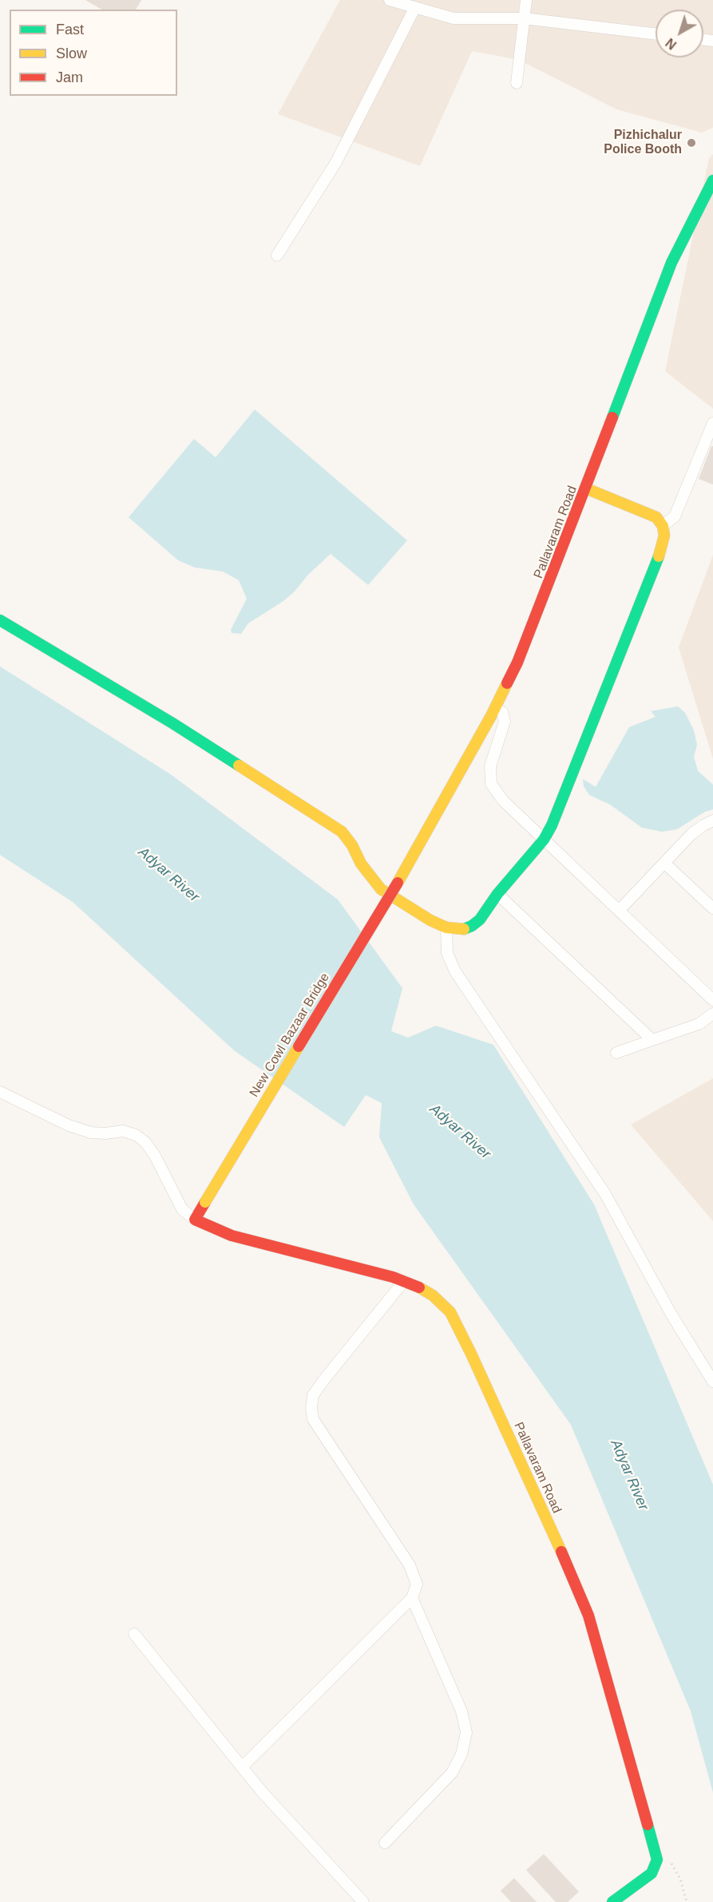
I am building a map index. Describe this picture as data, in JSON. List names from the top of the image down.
{
  "streets": {
    "street": ["Pallavaram Road", "New Cowl Bazaar Bridge"]
  },
  "crossings": [
    ["Pallavaram Road", "New Cowl Bazaar Bridge"]
  ],
  "water": ["Adyar River"],
  "places": ["Pizhichalur Police Booth"],
  "legend": ["Fast", "Slow", "Jam"],
  "north": "bottom left"
}
